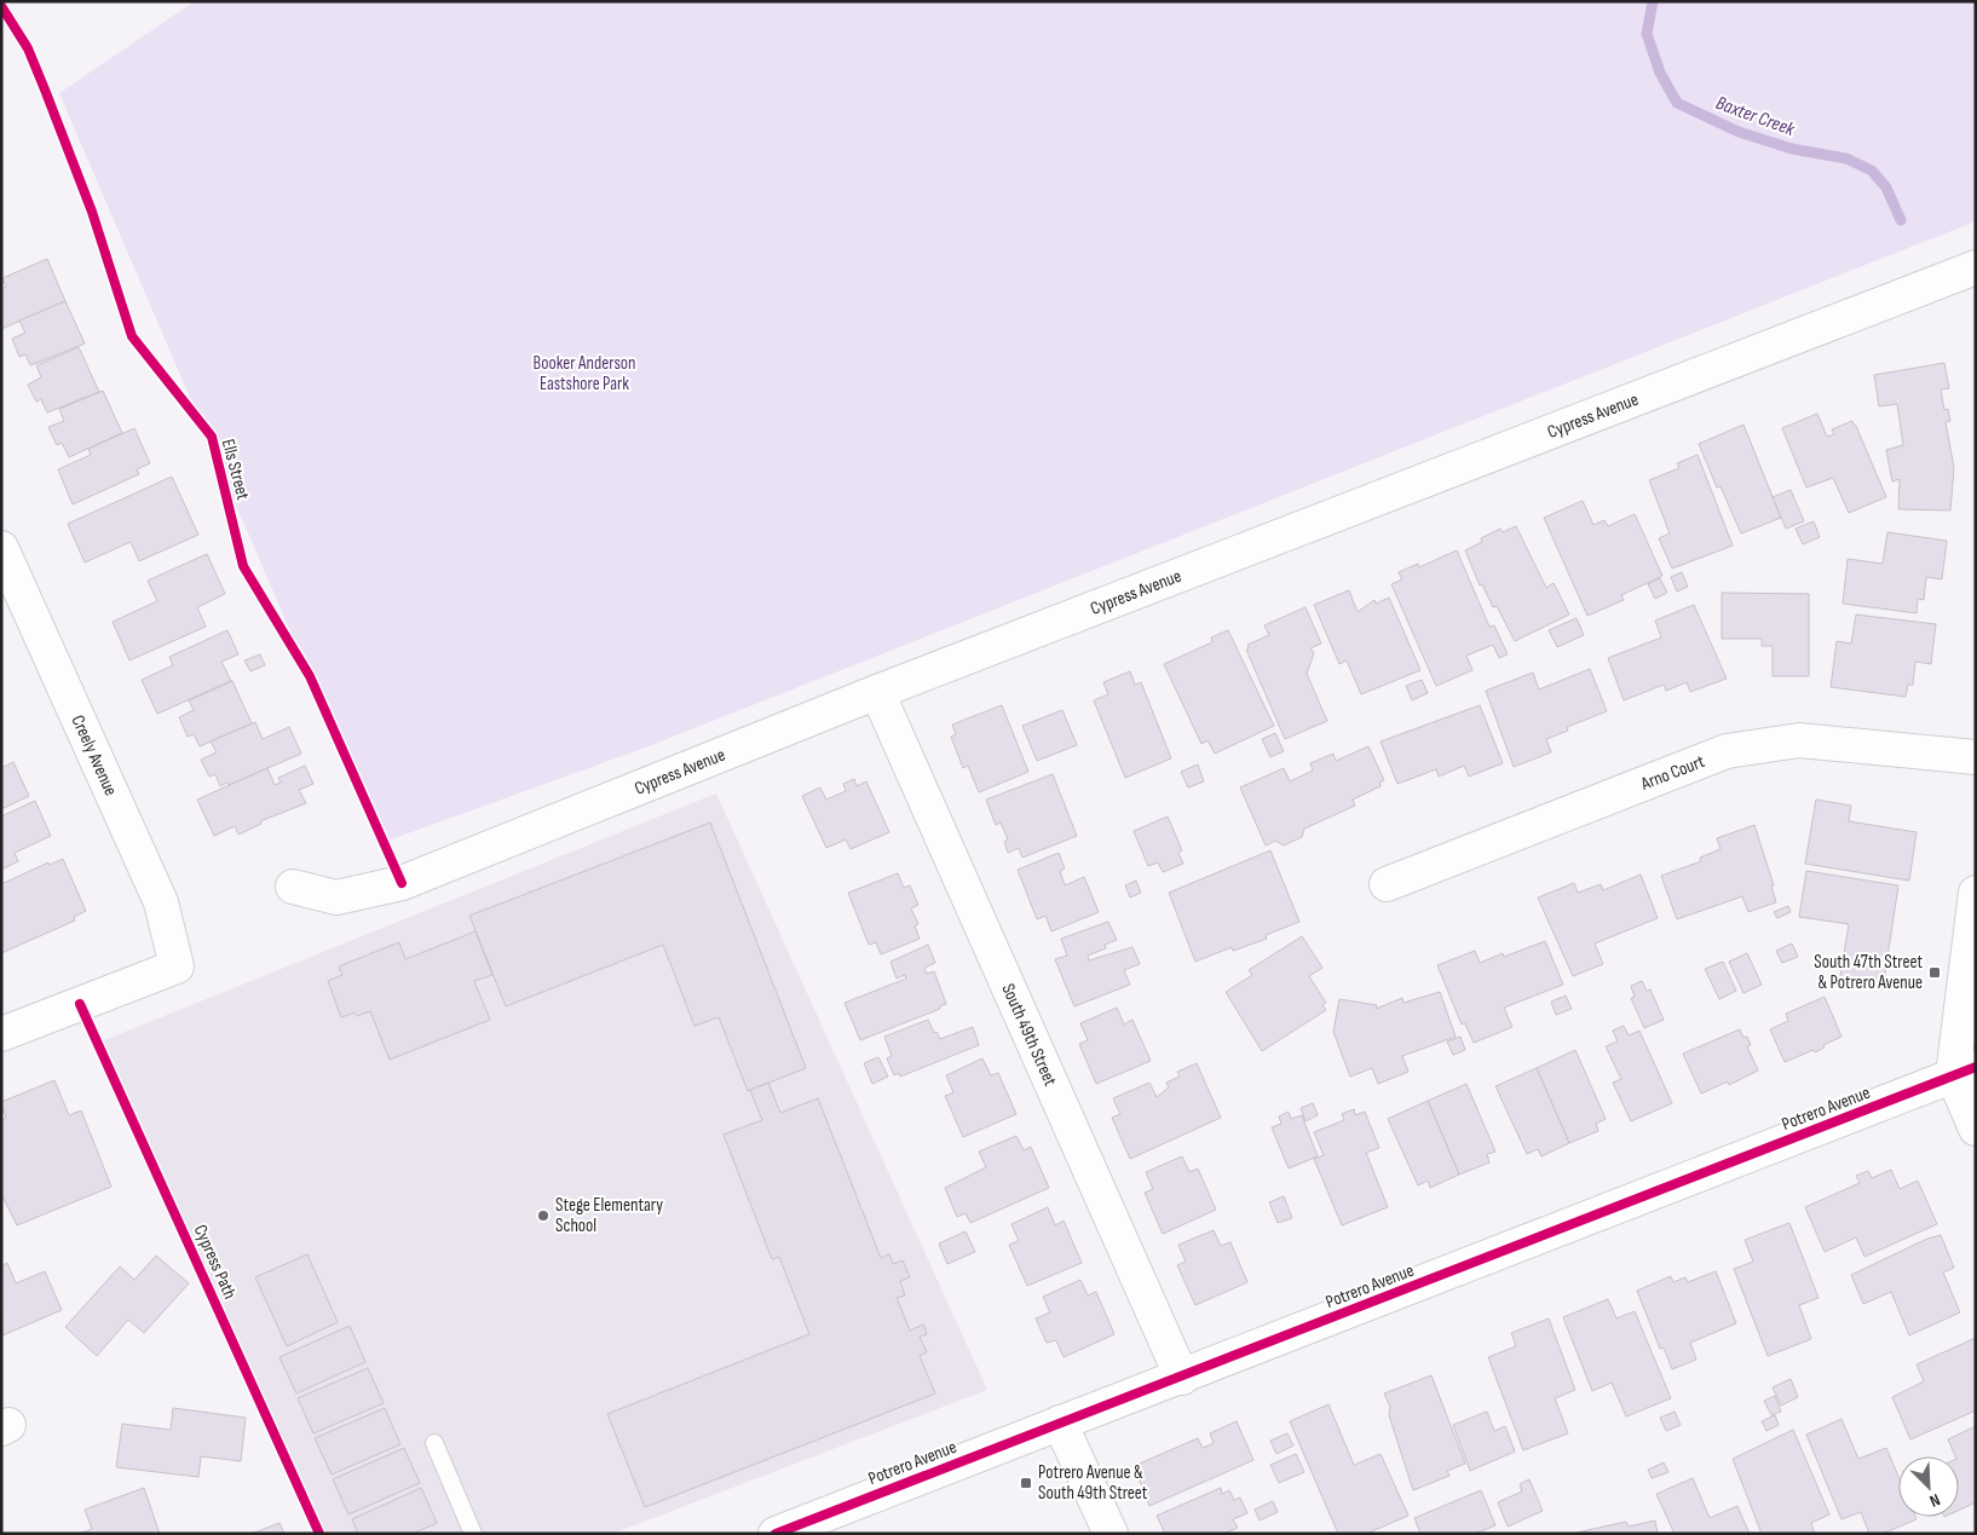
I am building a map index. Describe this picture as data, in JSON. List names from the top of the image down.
{
  "streets": {
    "street": [
      "Cypress Avenue",
      "Creely Avenue",
      "Arno Court",
      "South 49th Street",
      "Potrero Avenue"
    ],
    "cycle path": ["Ells Street", "Cypress Path"]
  },
  "crossings": [
    ["Cypress Avenue", "South 49th Street"],
    ["South 49th Street", "Potrero Avenue"]
  ],
  "water": ["Baxter Creek"],
  "parks": ["Booker Anderson Eastshore Park"],
  "places": {
    "transit": ["South 47th Street & Potrero Avenue", "Potrero Avenue & South 49th Street"],
    "other": ["Stege Elementary School"]
  },
  "north": "bottom right"
}
